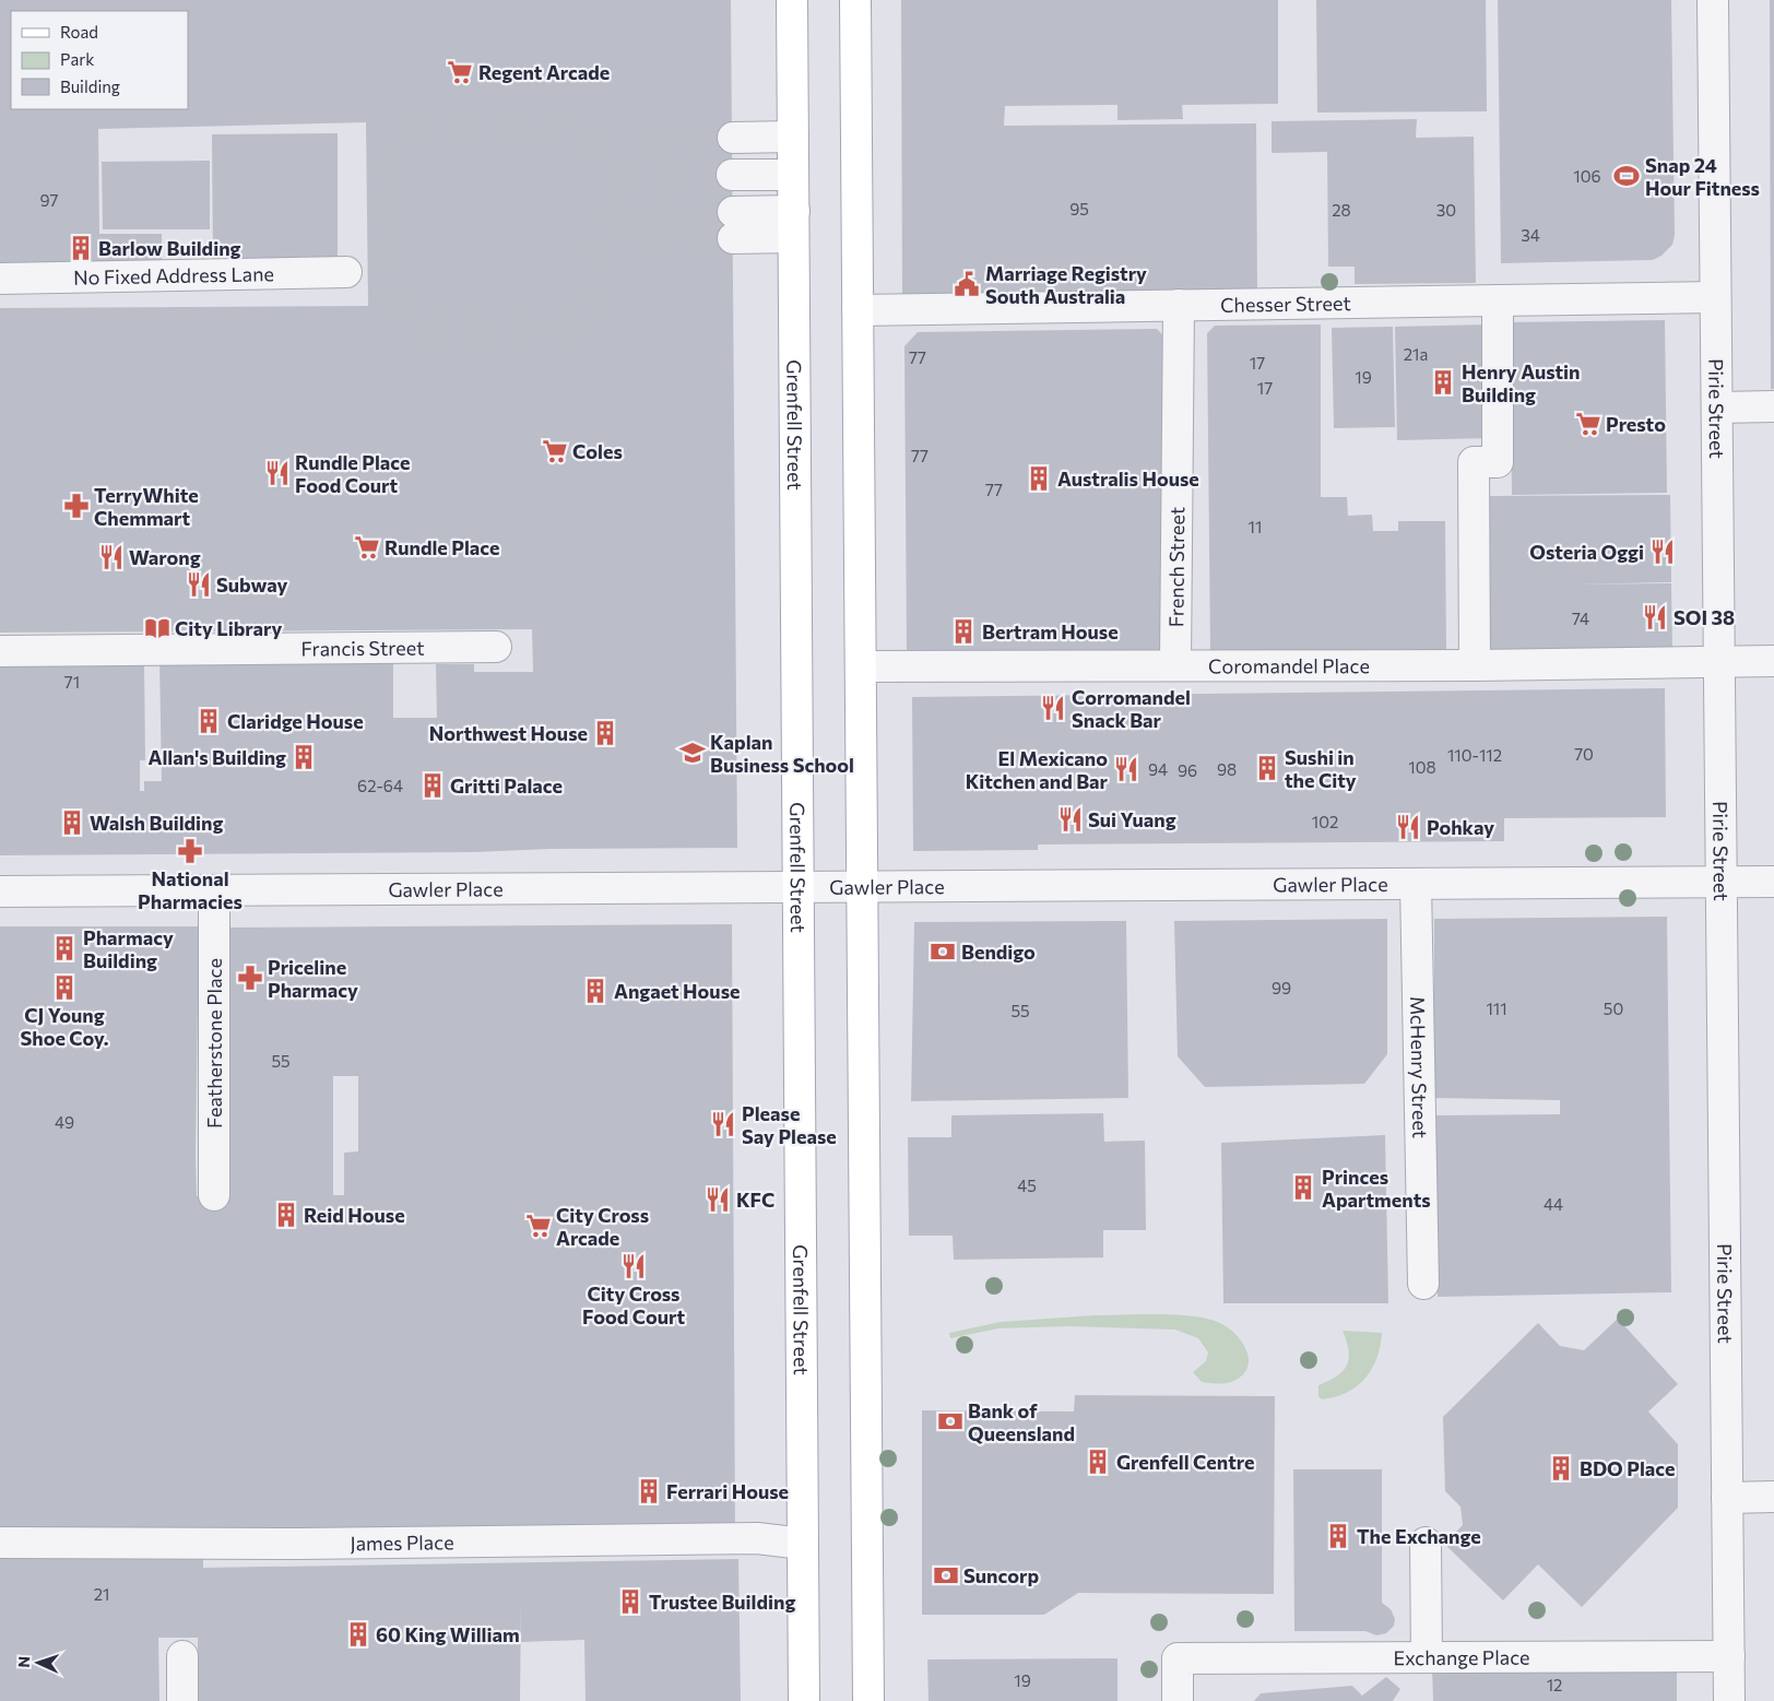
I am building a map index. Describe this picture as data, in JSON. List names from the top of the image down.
{
  "streets": {
    "main road": ["Grenfell Street"],
    "street": [
      "No Fixed Address Lane",
      "Chesser Street",
      "Pirie Street",
      "French Street",
      "Francis Street",
      "Coromandel Place",
      "Gawler Place",
      "Featherstone Place",
      "McHenry Street",
      "James Place",
      "Exchange Place"
    ]
  },
  "crossings": [
    ["Chesser Street", "Pirie Street"],
    ["Chesser Street", "French Street"],
    ["Pirie Street", "Coromandel Place"],
    ["Pirie Street", "Gawler Place"],
    ["Pirie Street", "Exchange Place"],
    ["Grenfell Street", "Gawler Place"],
    ["Grenfell Street", "James Place"],
    ["French Street", "Coromandel Place"],
    ["Gawler Place", "Featherstone Place"],
    ["Gawler Place", "McHenry Street"]
  ],
  "places": {
    "supermarket": [
      "Regent Arcade",
      "Presto",
      "Coles",
      "Rundle Place",
      "City Cross Arcade"
    ],
    "sports": ["Snap 24 Hour Fitness"],
    "building": [
      "Barlow Building",
      "Henry Austin Building",
      "Australis House",
      "Bertram House",
      "Claridge House",
      "Northwest House",
      "Allan's Building",
      "Sushi in the City",
      "Gritti Palace",
      "Walsh Building",
      "Pharmacy Building",
      "CJ Young Shoe Coy.",
      "Angaet House",
      "Princes Apartments",
      "Reid House",
      "Grenfell Centre",
      "BDO Place",
      "Ferrari House",
      "The Exchange",
      "Trustee Building",
      "60 King William"
    ],
    "public building": ["Marriage Registry South Australia"],
    "restaurant": [
      "Rundle Place Food Court",
      "Osteria Oggi",
      "Warong",
      "Subway",
      "SOI 38",
      "Corromandel Snack Bar",
      "El Mexicano Kitchen and Bar",
      "Sui Yuang",
      "Pohkay",
      "Please Say Please",
      "KFC",
      "City Cross Food Court"
    ],
    "pharmacy": ["TerryWhite Chemmart", "National Pharmacies", "Priceline Pharmacy"],
    "library": ["City Library"],
    "school or university": ["Kaplan Business School"],
    "bank": ["Bendigo", "Bank of Queensland", "Suncorp"]
  },
  "house_numbers": [
    "106",
    "97",
    "95",
    "28",
    "30",
    "34",
    "21a",
    "77",
    "17",
    "19",
    "17",
    "77",
    "77",
    "11",
    "74",
    "71",
    "70",
    "110-112",
    "108",
    "94",
    "98",
    "96",
    "62-64",
    "102",
    "99",
    "111",
    "50",
    "55",
    "55",
    "49",
    "45",
    "44",
    "21",
    "19",
    "12"
  ],
  "legend": ["Road", "Park", "Building"],
  "north": "left"
}
